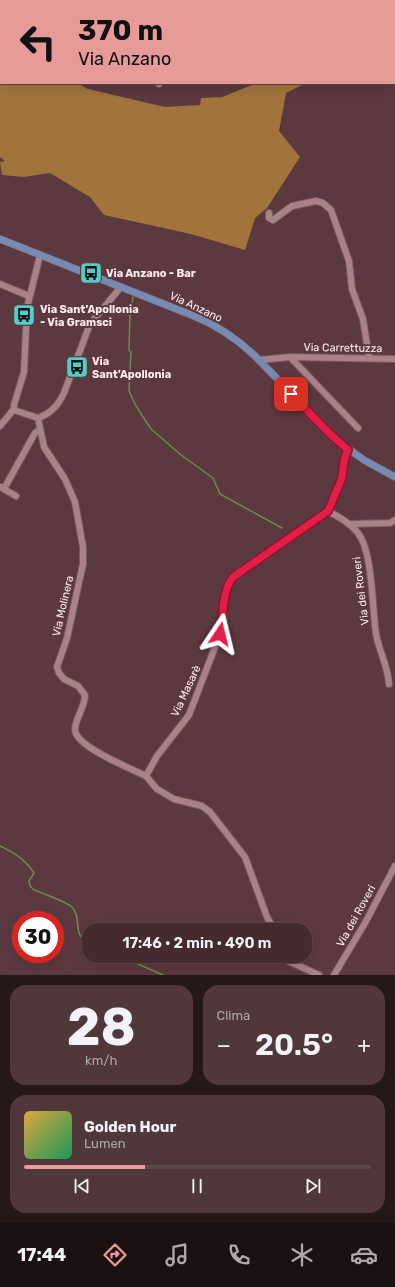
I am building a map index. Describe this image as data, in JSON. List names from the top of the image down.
{
  "streets": {
    "main road": ["Via Anzano"],
    "street": [
      "Via Carrettuzza",
      "Via dei Roveri",
      "Via Molinera",
      "Via Masarè"
    ]
  },
  "crossings": [
    ["Via Anzano", "Via Carrettuzza"],
    ["Via dei Roveri", "Via Masarè"],
    ["Via Molinera", "Via Masarè"]
  ],
  "places": {
    "bus stop": ["Via Anzano - Bar", "Via Sant'Apollonia - Via Gramsci", "Via Sant'Apollonia"]
  },
  "page": {
    "turn": ["370 m", "Via Anzano"],
    "limit": "30",
    "trip": "17:46 · 2 min · 490 m",
    "tile": [
      ["28", "km/h"],
      "Clima"
    ],
    "heat": ["−", "20.5°", "+"],
    "song": ["Golden Hour", "Lumen"],
    "tabs": "17:44"
  }
}
